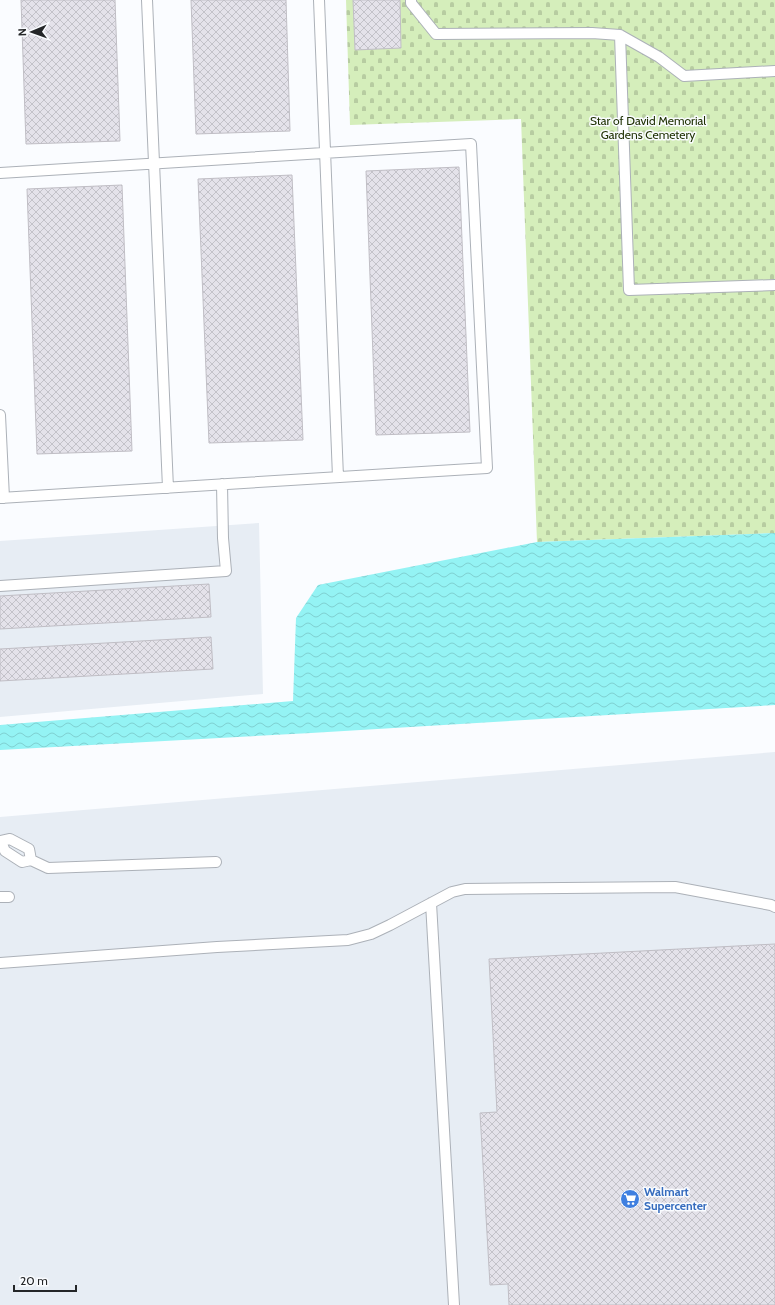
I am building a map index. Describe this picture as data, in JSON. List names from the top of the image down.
{
  "parks": ["Star of David Memorial Gardens Cemetery"],
  "places": {
    "supermarket": ["Walmart Supercenter"]
  },
  "scale_bar": "20 m",
  "north": "left"
}
